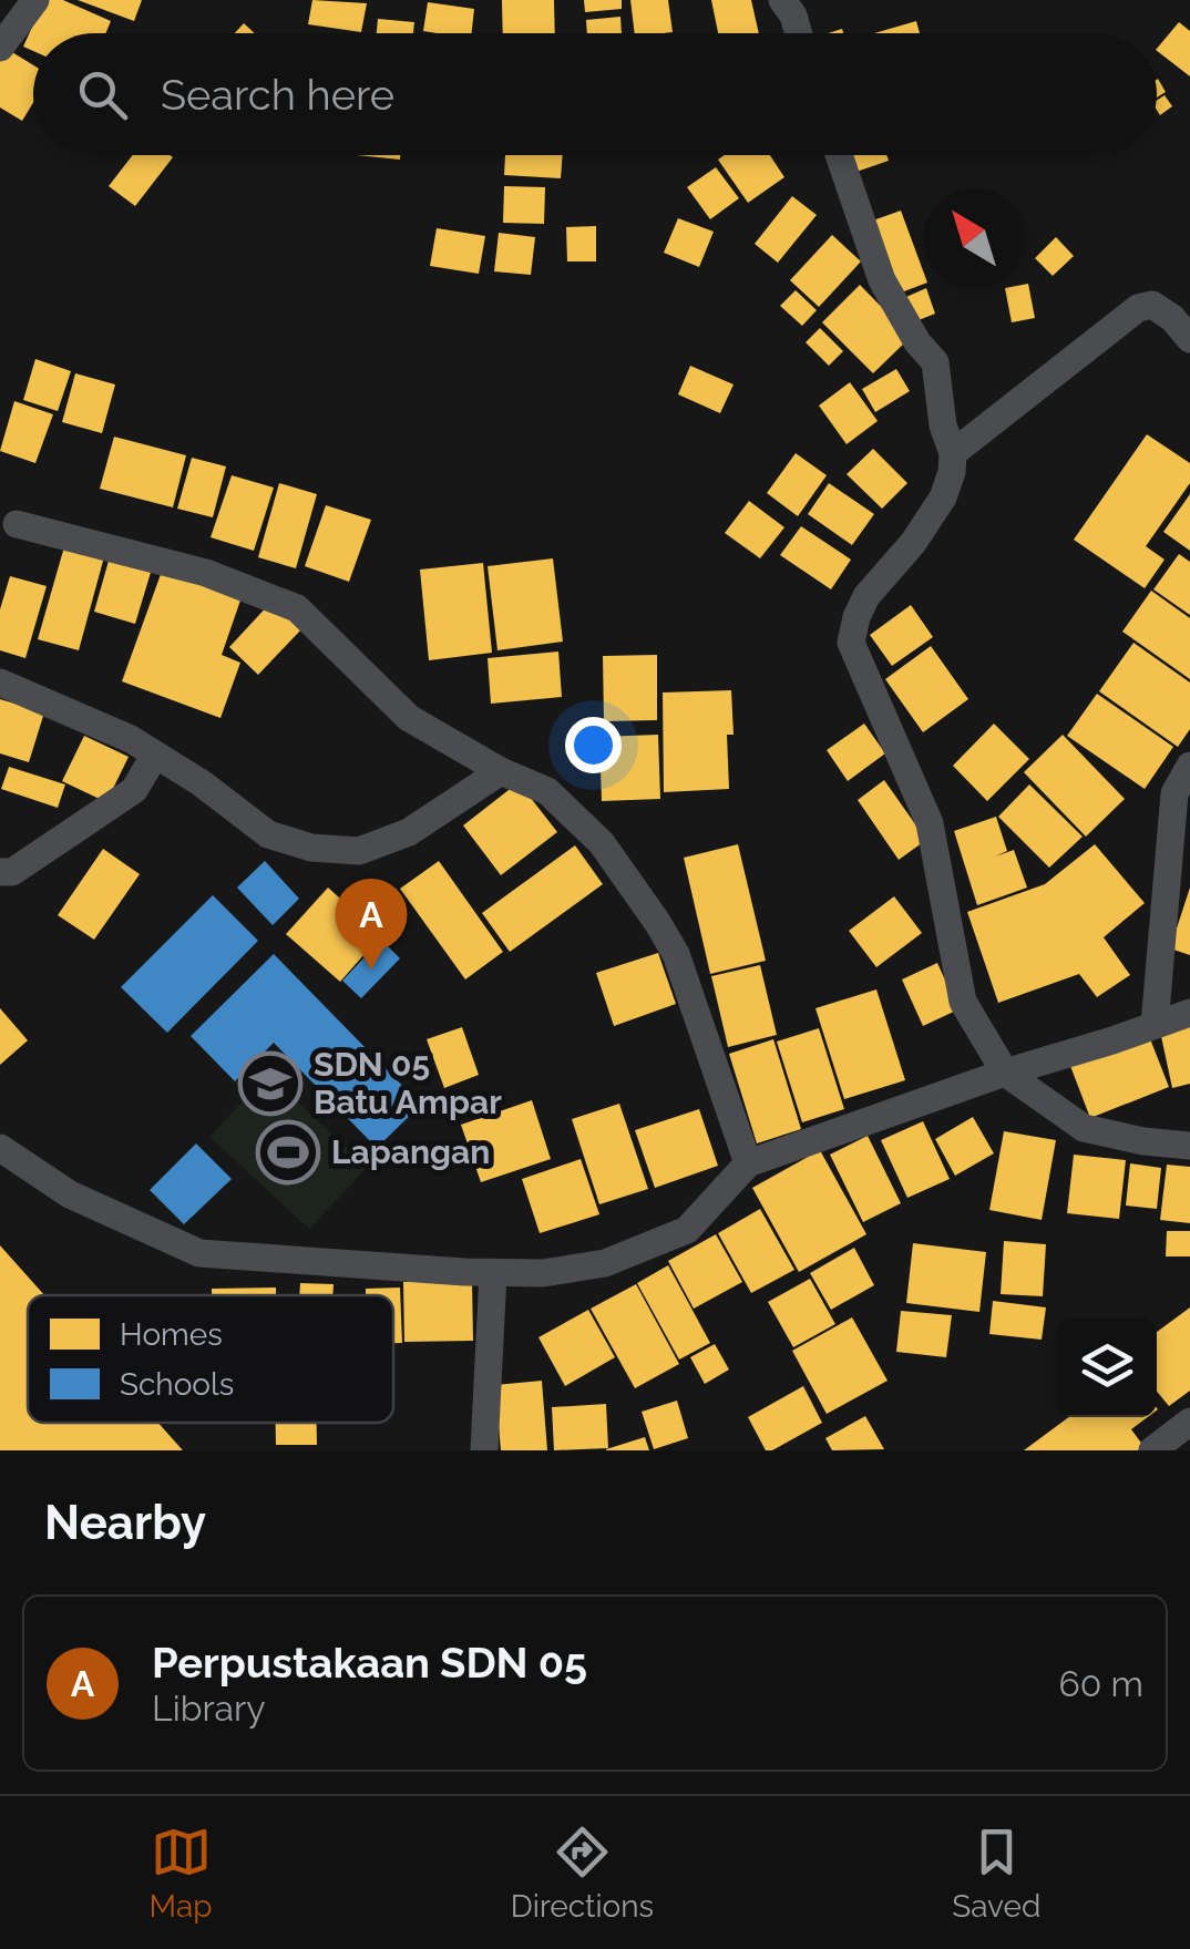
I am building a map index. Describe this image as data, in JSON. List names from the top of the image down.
{
  "places": {
    "school or university": ["SDN 05 Batu Ampar"],
    "sports": ["Lapangan"]
  },
  "legend": ["Homes", "Schools"],
  "north": "top left",
  "page": {
    "search": "Search here",
    "pins": "A",
    "heading": "Nearby",
    "list": [
      {
        "mark": "A",
        "name": "Perpustakaan SDN 05",
        "note": "Library",
        "value": "60 m"
      }
    ],
    "nav": ["Map", "Directions", "Saved"]
  }
}
